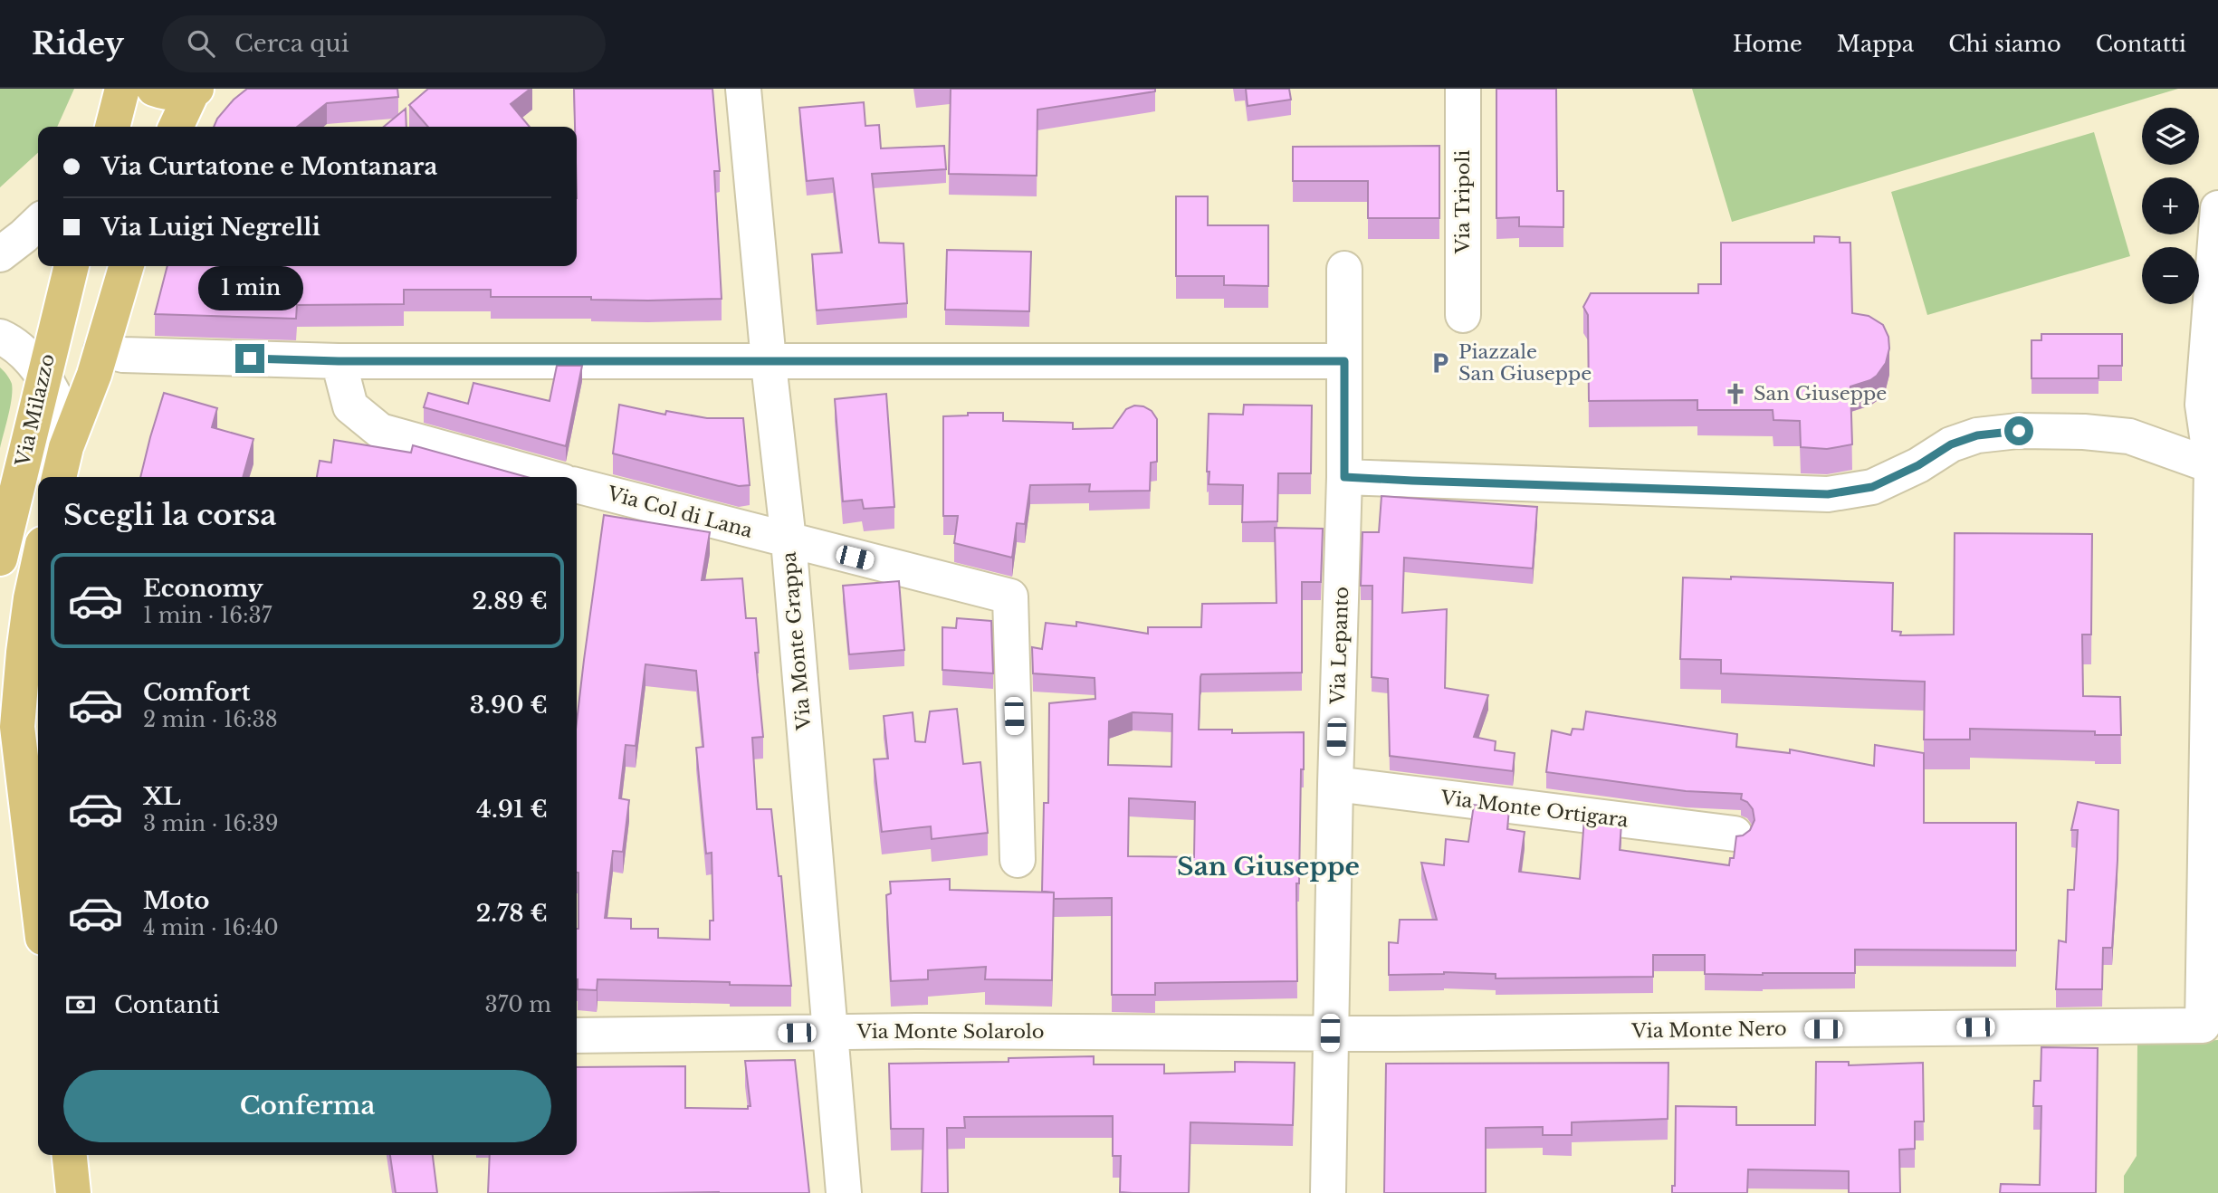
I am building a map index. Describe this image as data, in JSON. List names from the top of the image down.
{
  "streets": {
    "main road": ["Via Milazzo"],
    "street": [
      "Via Tripoli",
      "Via Col di Lana",
      "Via Monte Grappa",
      "Via Lepanto",
      "Via Monte Ortigara",
      "Via Monte Nero",
      "Via Monte Solarolo"
    ]
  },
  "crossings": [
    ["Via Col di Lana", "Via Monte Grappa"],
    ["Via Monte Grappa", "Via Monte Solarolo"],
    ["Via Lepanto", "Via Monte Ortigara"],
    ["Via Lepanto", "Via Monte Nero"],
    ["Via Lepanto", "Via Monte Solarolo"],
    ["Via Monte Nero", "Via Monte Solarolo"]
  ],
  "districts": ["San Giuseppe"],
  "places": {
    "parking": ["Piazzale San Giuseppe"],
    "church": ["San Giuseppe"]
  },
  "page": {
    "header": "Ridey",
    "search": "Cerca qui",
    "nav": [
      "Home",
      "Mappa",
      "Chi siamo",
      "Contatti"
    ],
    "map_buttons": ["+", "−"],
    "banner": ["Via Curtatone e Montanara", "Via Luigi Negrelli"],
    "bubble": "1 min",
    "heading": "Scegli la corsa",
    "list": [
      {
        "name": "Economy",
        "note": "1 min · 16:37",
        "value": "2.89 €"
      },
      {
        "name": "Comfort",
        "note": "2 min · 16:38",
        "value": "3.90 €"
      },
      {
        "name": "XL",
        "note": "3 min · 16:39",
        "value": "4.91 €"
      },
      {
        "name": "Moto",
        "note": "4 min · 16:40",
        "value": "2.78 €"
      }
    ],
    "pay": ["Contanti", "370 m"],
    "buttons": "Conferma"
  }
}
